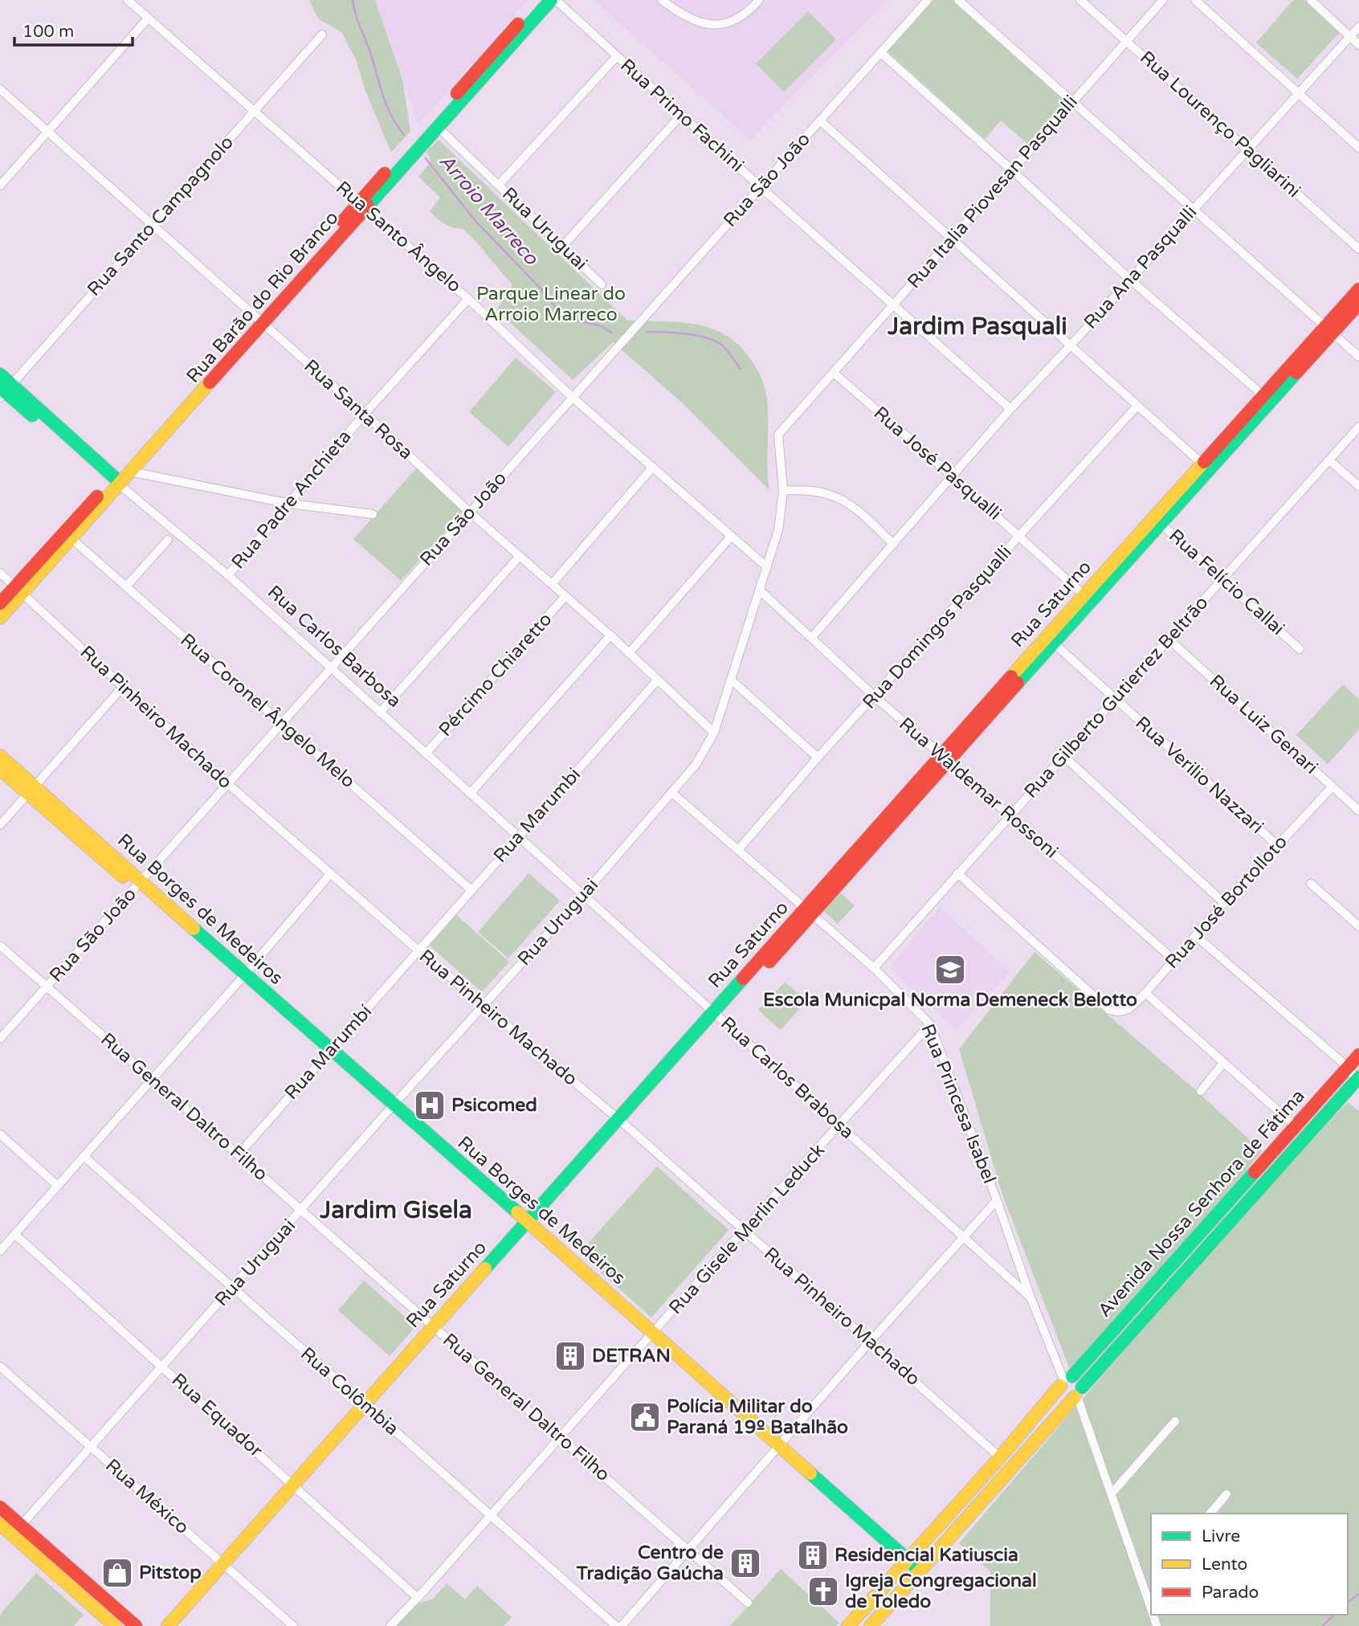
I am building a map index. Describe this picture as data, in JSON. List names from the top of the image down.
{
  "streets": {
    "street": [
      "Rua Primo Fachini",
      "Rua Lourenço Pagliarini",
      "Rua São João",
      "Rua Italia Piovesan Pasqualli",
      "Rua Santo Campagnolo",
      "Rua Uruguai",
      "Rua Santo Ângelo",
      "Rua Ana Pasqualli",
      "Rua Barão do Rio Branco",
      "Rua Santa Rosa",
      "Rua José Pasqualli",
      "Rua Padre Anchieta",
      "Rua Felício Callai",
      "Rua Saturno",
      "Rua Domingos Pasqualli",
      "Rua Carlos Barbosa",
      "Pércimo Chiaretto",
      "Rua Gilberto Gutierrez Beltrão",
      "Rua Coronel Ângelo Melo",
      "Rua Pinheiro Machado",
      "Rua Luiz Genari",
      "Rua Verilio Nazzari",
      "Rua Waldemar Rossoni",
      "Rua Marumbi",
      "Rua José Bortolloto",
      "Rua Borges de Medeiros",
      "Rua Marumbí",
      "Rua Carlos Brabosa",
      "Rua Princesa Isabel",
      "Rua General Daltro Filho",
      "Avenida Nossa Senhora de Fátima",
      "Rua Gisele Merlin Leduck",
      "Rua Colômbia",
      "Rua Equador",
      "Rua México"
    ]
  },
  "crossings": [
    ["Rua Primo Fachini", "Rua São João"],
    ["Rua Primo Fachini", "Rua Italia Piovesan Pasqualli"],
    ["Rua Primo Fachini", "Rua Ana Pasqualli"],
    ["Rua Lourenço Pagliarini", "Rua Italia Piovesan Pasqualli"],
    ["Rua Lourenço Pagliarini", "Rua Ana Pasqualli"],
    ["Rua São João", "Rua Santo Ângelo"],
    ["Rua São João", "Rua Santa Rosa"],
    ["Rua São João", "Rua Carlos Barbosa"],
    ["Rua São João", "Rua Coronel Ângelo Melo"],
    ["Rua São João", "Rua Pinheiro Machado"],
    ["Rua São João", "Rua Borges de Medeiros"],
    ["Rua São João", "Rua General Daltro Filho"],
    ["Rua Italia Piovesan Pasqualli", "Rua Uruguai"],
    ["Rua Italia Piovesan Pasqualli", "Rua José Pasqualli"],
    ["Rua Santo Campagnolo", "Rua Santo Ângelo"],
    ["Rua Santo Campagnolo", "Rua Santa Rosa"],
    ["Rua Santo Campagnolo", "Rua Carlos Barbosa"],
    ["Rua Uruguai", "Rua Santo Ângelo"],
    ["Rua Uruguai", "Rua Barão do Rio Branco"],
    ["Rua Uruguai", "Rua Santa Rosa"],
    ["Rua Uruguai", "Rua Pinheiro Machado"],
    ["Rua Uruguai", "Rua Waldemar Rossoni"],
    ["Rua Uruguai", "Rua Borges de Medeiros"],
    ["Rua Uruguai", "Rua Carlos Brabosa"],
    ["Rua Uruguai", "Rua Princesa Isabel"],
    ["Rua Uruguai", "Rua General Daltro Filho"],
    ["Rua Uruguai", "Rua Colômbia"],
    ["Rua Uruguai", "Rua Equador"],
    ["Rua Uruguai", "Rua México"],
    ["Rua Santo Ângelo", "Rua Barão do Rio Branco"],
    ["Rua Santo Ângelo", "Rua Padre Anchieta"],
    ["Rua Ana Pasqualli", "Rua José Pasqualli"],
    ["Rua Ana Pasqualli", "Rua Waldemar Rossoni"],
    ["Rua Barão do Rio Branco", "Rua Santa Rosa"],
    ["Rua Barão do Rio Branco", "Rua Carlos Barbosa"],
    ["Rua Barão do Rio Branco", "Rua Coronel Ângelo Melo"],
    ["Rua Barão do Rio Branco", "Rua Pinheiro Machado"],
    ["Rua Santa Rosa", "Rua Padre Anchieta"],
    ["Rua Santa Rosa", "Pércimo Chiaretto"],
    ["Rua Santa Rosa", "Rua Marumbi"],
    ["Rua José Pasqualli", "Rua Saturno"],
    ["Rua José Pasqualli", "Rua Domingos Pasqualli"],
    ["Rua Padre Anchieta", "Rua Carlos Barbosa"],
    ["Rua Felício Callai", "Rua Saturno"],
    ["Rua Felício Callai", "Rua Gilberto Gutierrez Beltrão"],
    ["Rua Saturno", "Rua Pinheiro Machado"],
    ["Rua Saturno", "Rua Verilio Nazzari"],
    ["Rua Saturno", "Rua Waldemar Rossoni"],
    ["Rua Saturno", "Rua Borges de Medeiros"],
    ["Rua Saturno", "Rua Carlos Brabosa"],
    ["Rua Saturno", "Rua Princesa Isabel"],
    ["Rua Saturno", "Rua General Daltro Filho"],
    ["Rua Saturno", "Rua Colômbia"],
    ["Rua Saturno", "Rua Equador"],
    ["Rua Saturno", "Rua México"],
    ["Rua Domingos Pasqualli", "Rua Waldemar Rossoni"],
    ["Rua Domingos Pasqualli", "Rua Princesa Isabel"],
    ["Rua Carlos Barbosa", "Pércimo Chiaretto"],
    ["Rua Carlos Barbosa", "Rua Marumbi"],
    ["Rua Carlos Barbosa", "Rua Carlos Brabosa"],
    ["Rua Gilberto Gutierrez Beltrão", "Rua Luiz Genari"],
    ["Rua Gilberto Gutierrez Beltrão", "Rua Verilio Nazzari"],
    ["Rua Gilberto Gutierrez Beltrão", "Rua Waldemar Rossoni"],
    ["Rua Gilberto Gutierrez Beltrão", "Rua José Bortolloto"],
    ["Rua Gilberto Gutierrez Beltrão", "Rua Princesa Isabel"],
    ["Rua Coronel Ângelo Melo", "Rua Marumbi"],
    ["Rua Pinheiro Machado", "Rua Marumbi"],
    ["Rua Pinheiro Machado", "Rua Marumbí"],
    ["Rua Pinheiro Machado", "Avenida Nossa Senhora de Fátima"],
    ["Rua Pinheiro Machado", "Rua Gisele Merlin Leduck"],
    ["Rua Luiz Genari", "Rua José Bortolloto"],
    ["Rua Verilio Nazzari", "Rua José Bortolloto"],
    ["Rua Waldemar Rossoni", "Rua José Bortolloto"],
    ["Rua Marumbi", "Rua Marumbí"],
    ["Rua Marumbi", "Rua Carlos Brabosa"],
    ["Rua Borges de Medeiros", "Rua Marumbí"],
    ["Rua Borges de Medeiros", "Avenida Nossa Senhora de Fátima"],
    ["Rua Borges de Medeiros", "Rua Gisele Merlin Leduck"],
    ["Rua Marumbí", "Rua General Daltro Filho"],
    ["Rua Carlos Brabosa", "Rua Princesa Isabel"],
    ["Rua Carlos Brabosa", "Rua Gisele Merlin Leduck"],
    ["Rua Princesa Isabel", "Avenida Nossa Senhora de Fátima"],
    ["Rua Princesa Isabel", "Rua Gisele Merlin Leduck"],
    ["Rua General Daltro Filho", "Rua Gisele Merlin Leduck"],
    ["Rua Gisele Merlin Leduck", "Rua Colômbia"],
    ["Rua Gisele Merlin Leduck", "Rua Equador"]
  ],
  "districts": ["Jardim Pasquali", "Jardim Gisela"],
  "water": ["Arroio Marreco"],
  "parks": ["Parque Linear do Arroio Marreco"],
  "places": {
    "school or university": ["Escola Municpal Norma Demeneck Belotto"],
    "hospital": ["Psicomed"],
    "building": ["DETRAN", "Residencial Katiuscia", "Centro de Tradição Gaúcha"],
    "public building": ["Polícia Militar do Paraná 19º Batalhão"],
    "shop": ["Pitstop"],
    "church": ["Igreja Congregacional de Toledo"]
  },
  "legend": ["Livre", "Lento", "Parado"],
  "scale_bar": "100 m"
}
